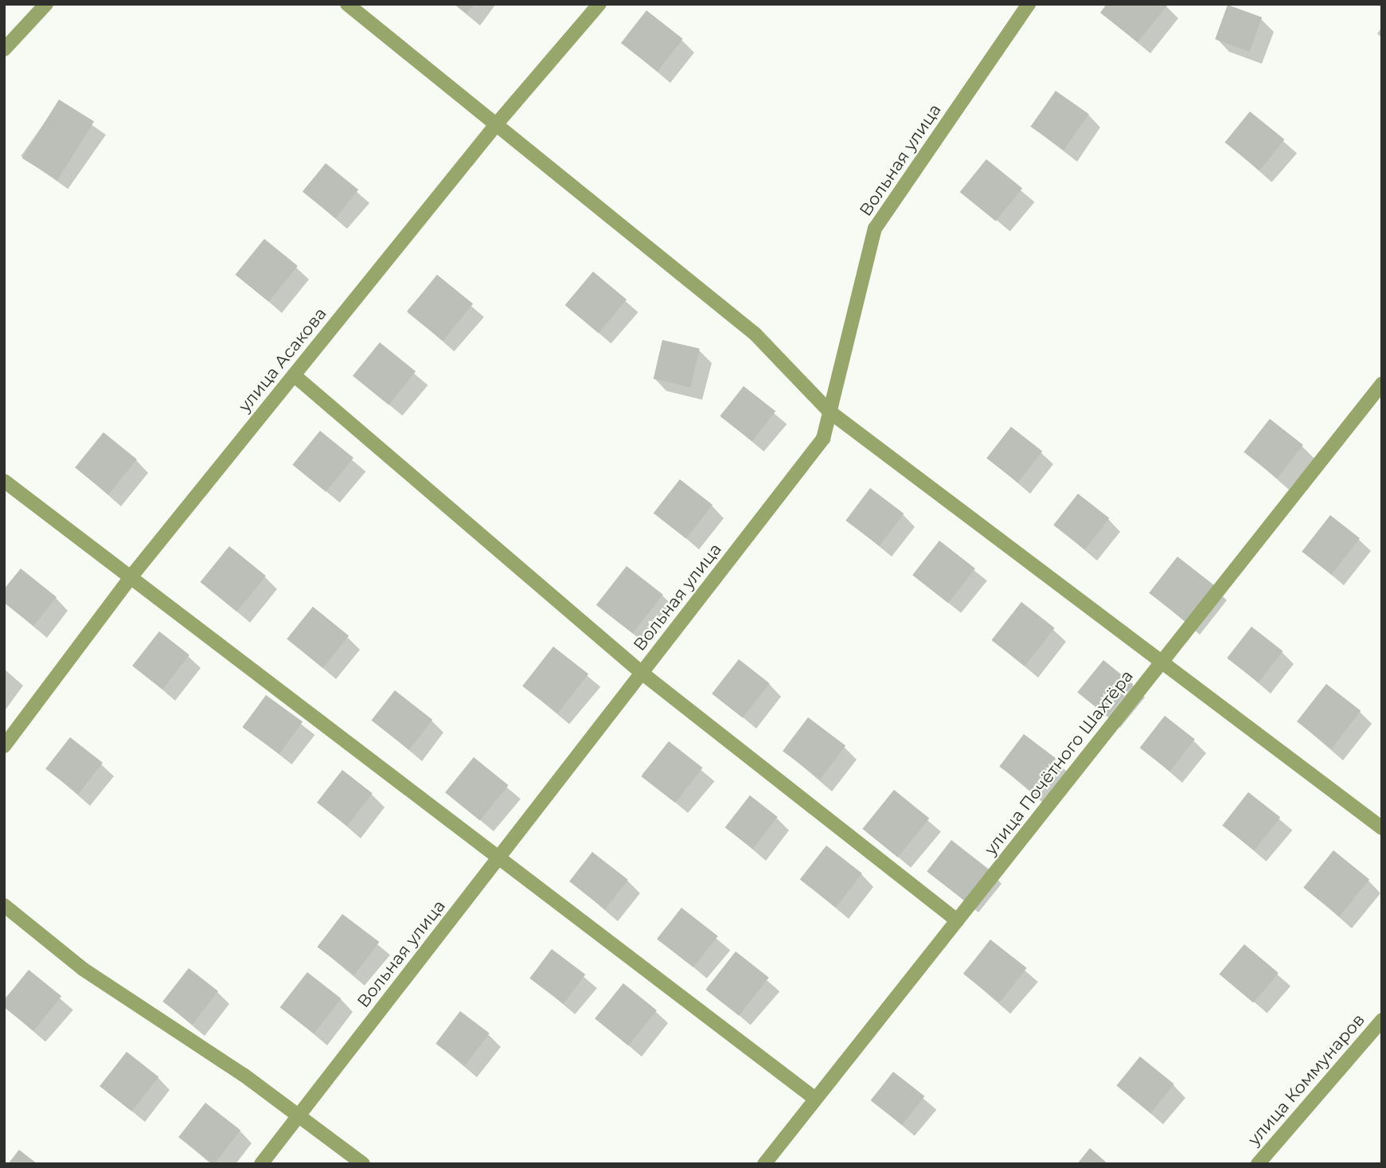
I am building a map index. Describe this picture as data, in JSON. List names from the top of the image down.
{
  "streets": {
    "street": [
      "Вольная улица",
      "улица Асакова",
      "улица Почётного Шахтёра",
      "улица Коммунаров"
    ]
  }
}
